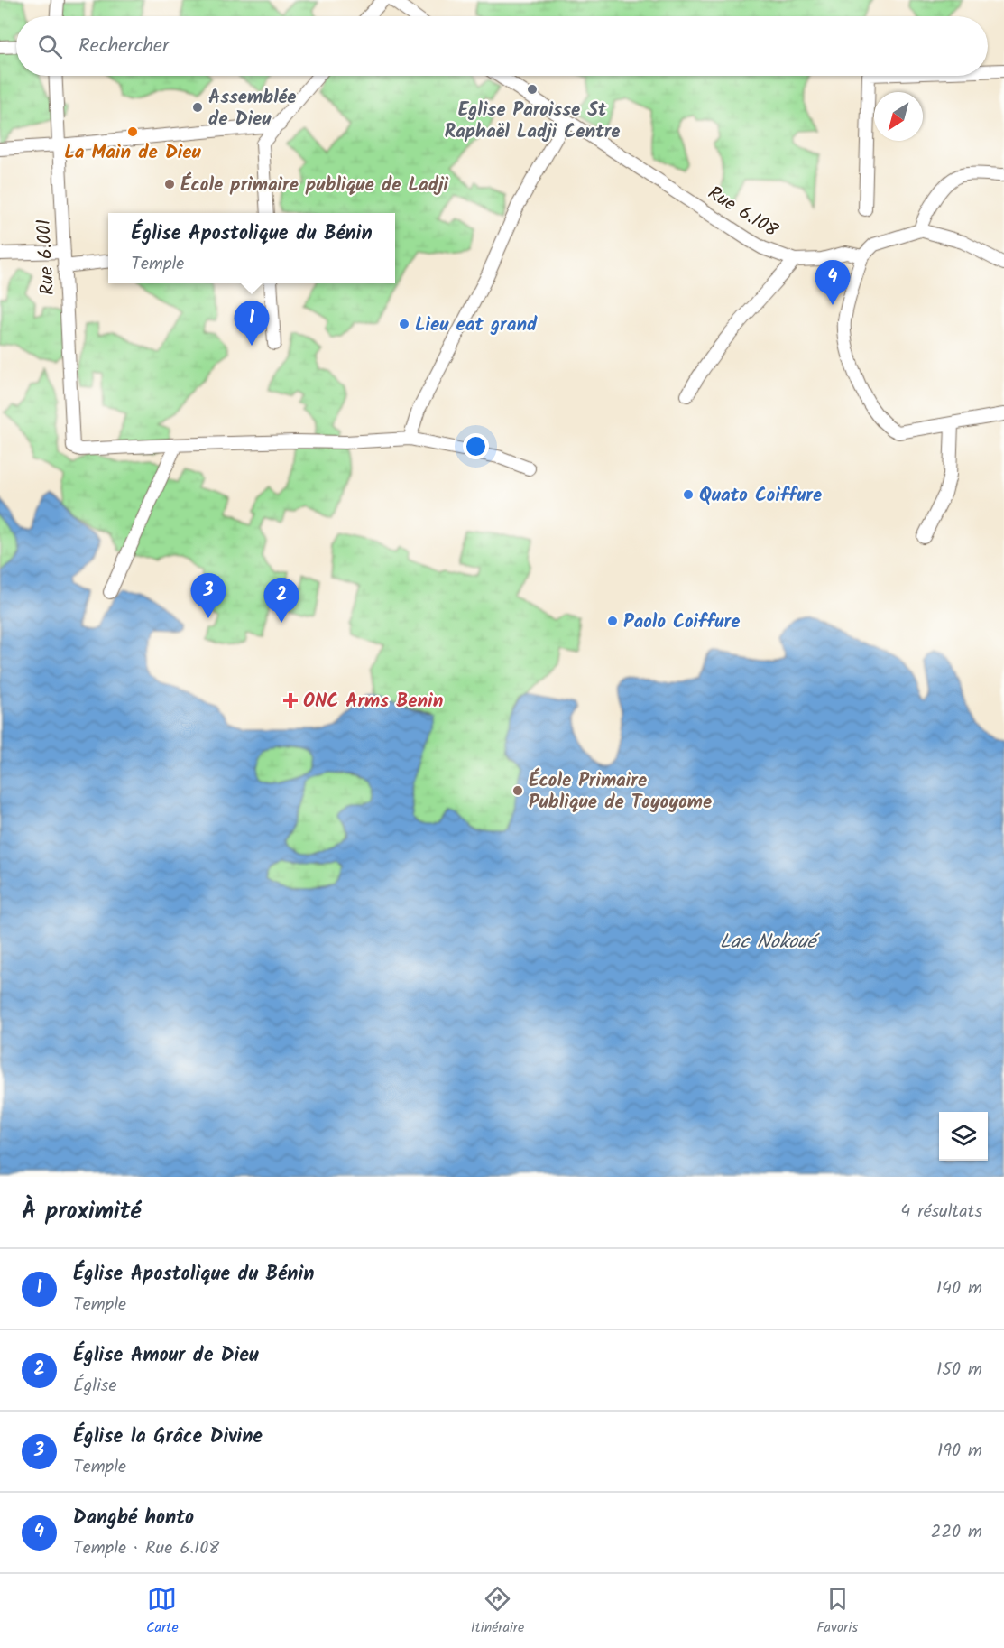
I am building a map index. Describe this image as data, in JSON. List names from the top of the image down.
{
  "streets": {
    "street": ["Rue 6.108", "Rue 6.001"]
  },
  "water": ["Lac Nokoué"],
  "places": {
    "other": [
      "Eglise Paroisse St Raphaël Ladji Centre",
      "Assemblée de Dieu",
      "La Main de Dieu",
      "École primaire publique de Ladji",
      "Lieu eat grand",
      "Quato Coiffure",
      "Paolo Coiffure",
      "École Primaire Publique de Toyoyome"
    ],
    "health": ["ONC Arms Benin"]
  },
  "north": "bottom left",
  "page": {
    "search": "Rechercher",
    "popup": ["Église Apostolique du Bénin", "Temple"],
    "pins": [
      "4",
      "1",
      "3",
      "2"
    ],
    "heading": ["À proximité", "4 résultats"],
    "list": [
      {
        "mark": "1",
        "name": "Église Apostolique du Bénin",
        "note": "Temple",
        "value": "140 m"
      },
      {
        "mark": "2",
        "name": "Église Amour de Dieu",
        "note": "Église",
        "value": "150 m"
      },
      {
        "mark": "3",
        "name": "Église la Grâce Divine",
        "note": "Temple",
        "value": "190 m"
      },
      {
        "mark": "4",
        "name": "Dangbé honto",
        "note": "Temple · Rue 6.108",
        "value": "220 m"
      }
    ],
    "nav": ["Carte", "Itinéraire", "Favoris"]
  }
}
